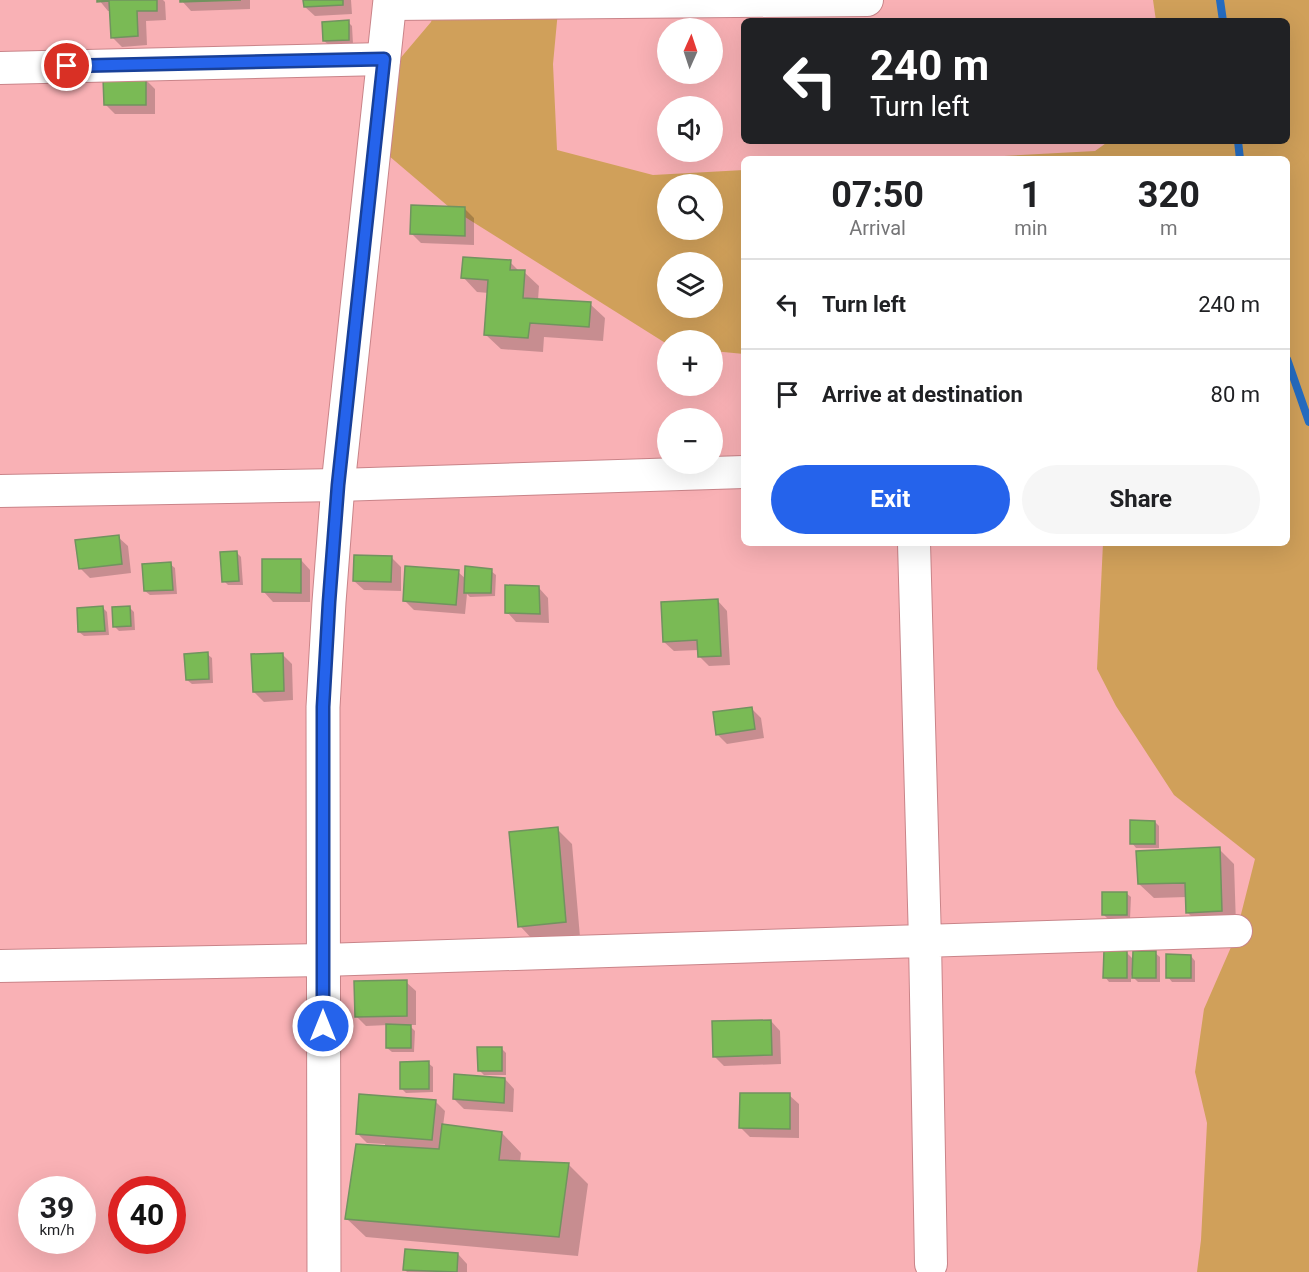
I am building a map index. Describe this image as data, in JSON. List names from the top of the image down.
{
  "north": "top",
  "page": {
    "map_buttons": ["+", "−"],
    "turn": ["240 m", "Turn left"],
    "eta": [
      "07:50",
      "Arrival",
      "1",
      "min",
      "320",
      "m"
    ],
    "list": [
      {
        "name": "Turn left",
        "value": "240 m"
      },
      {
        "name": "Arrive at destination",
        "value": "80 m"
      }
    ],
    "buttons": ["Exit", "Share"],
    "speed": "39 km/h",
    "limit": "40"
  }
}
